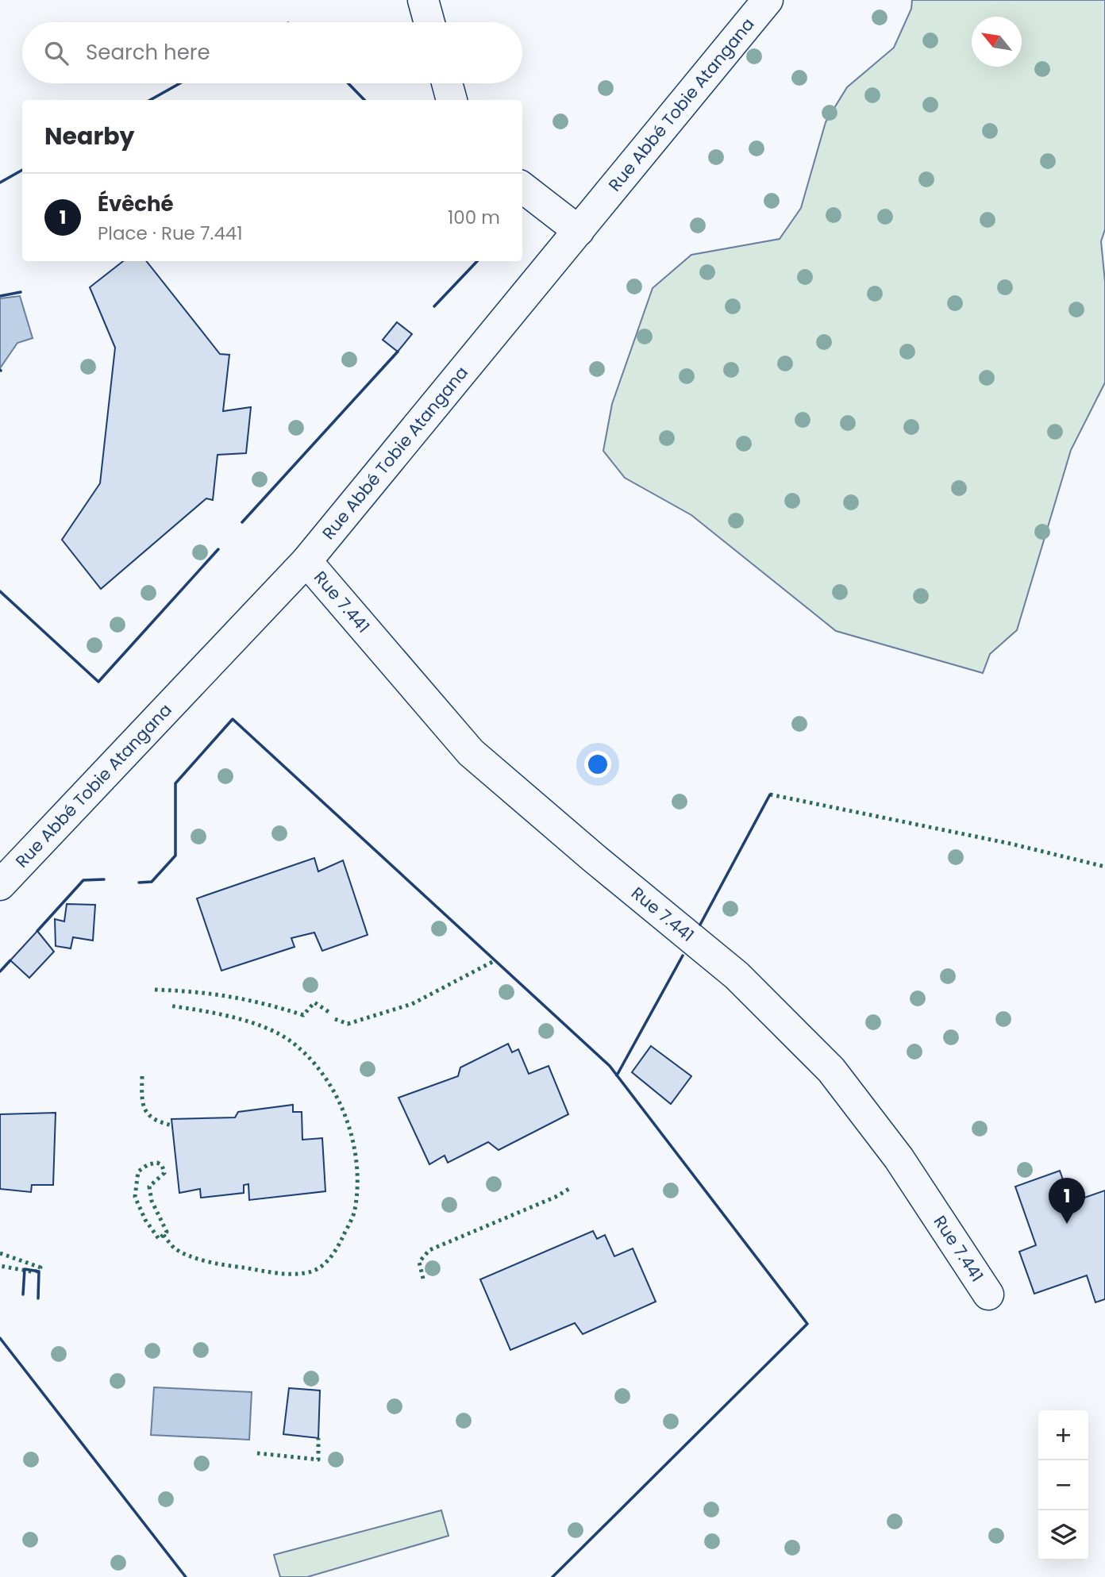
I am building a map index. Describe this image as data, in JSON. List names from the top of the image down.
{
  "streets": {
    "main road": ["Rue Abbé Tobie Atangana", "Rue 7.441"]
  },
  "crossings": [
    ["Rue Abbé Tobie Atangana", "Rue 7.441"]
  ],
  "north": "top left",
  "page": {
    "search": "Search here",
    "heading": "Nearby",
    "list": [
      {
        "mark": "1",
        "name": "Évêché",
        "note": "Place · Rue 7.441",
        "value": "100 m"
      }
    ],
    "pins": "1",
    "map_buttons": ["+", "−"]
  }
}
